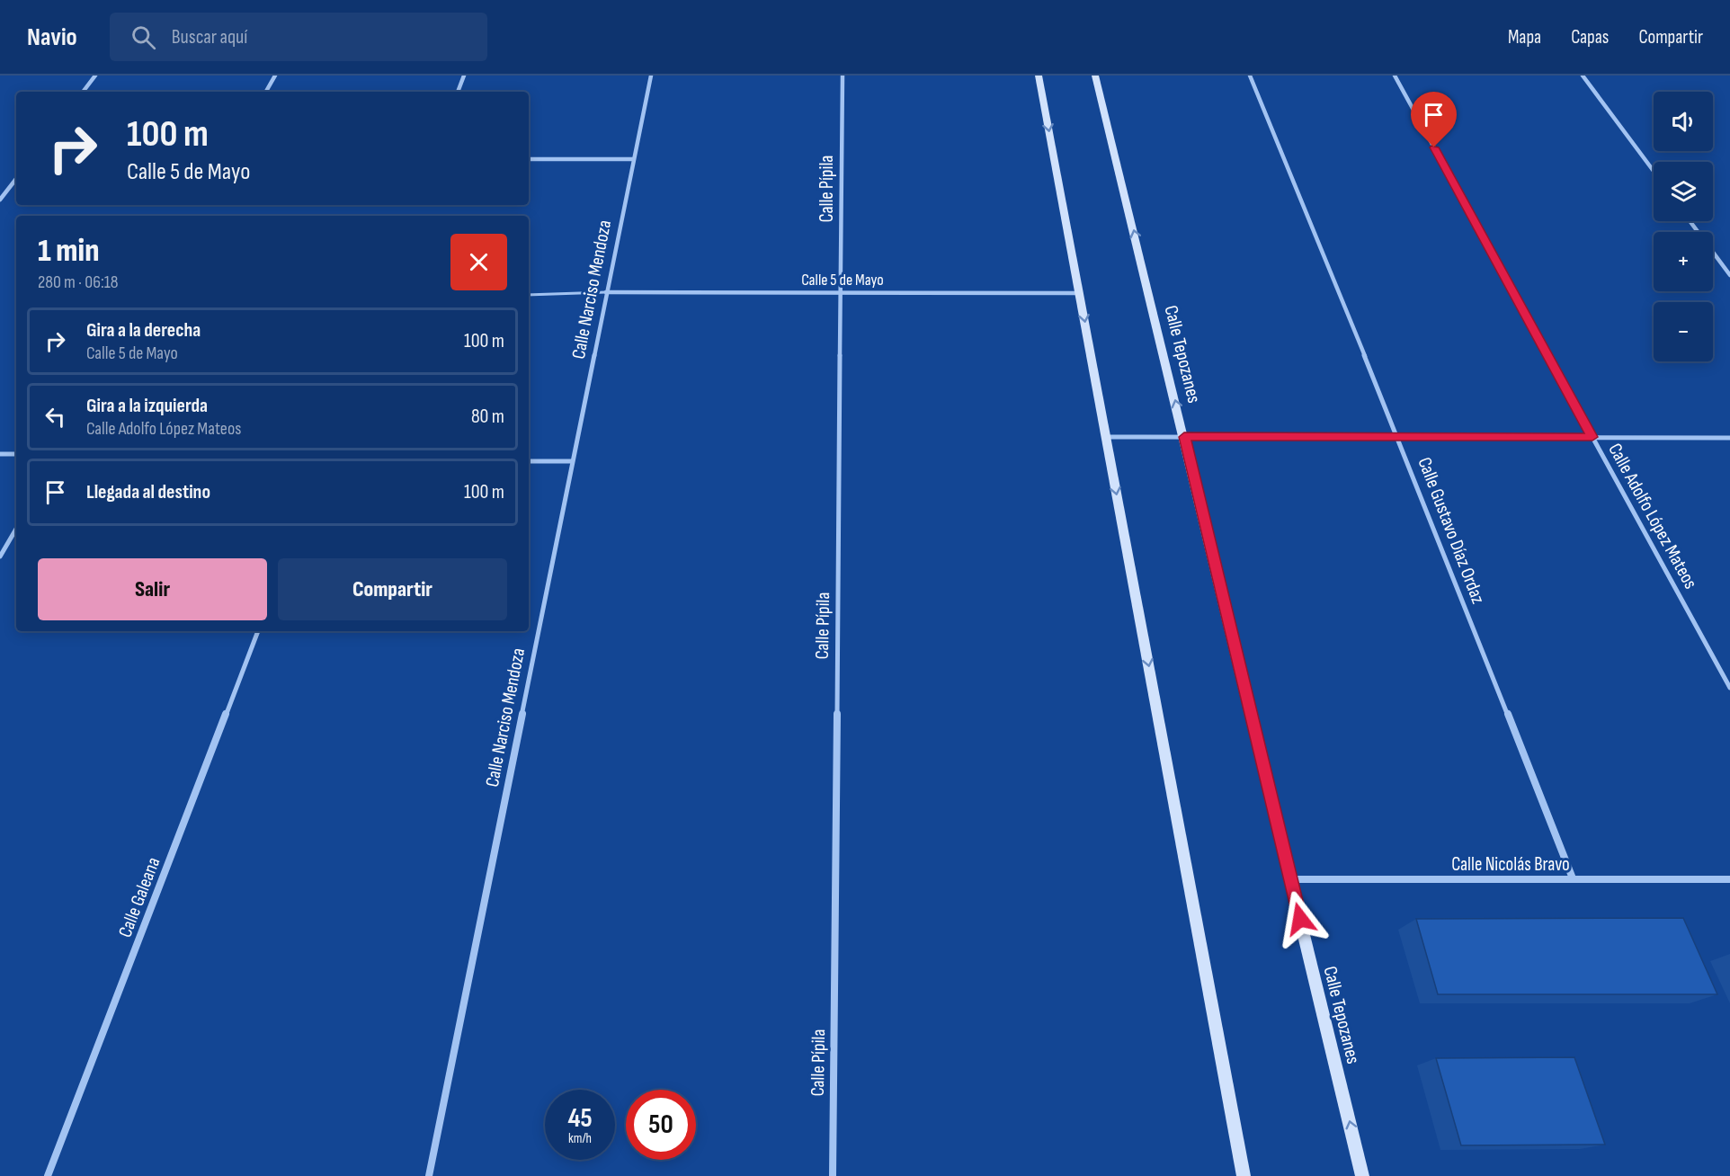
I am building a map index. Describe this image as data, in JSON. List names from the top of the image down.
{
  "streets": {
    "main road": ["Calle Tepozanes"],
    "street": [
      "Calle Pípila",
      "Calle 5 de Mayo",
      "Calle Narciso Mendoza",
      "Calle Adolfo López Mateos",
      "Calle Gustavo Díaz Ordaz",
      "Calle Nicolás Bravo",
      "Calle Galeana"
    ]
  },
  "crossings": [
    ["Calle Pípila", "Calle 5 de Mayo"],
    ["Calle 5 de Mayo", "Calle Narciso Mendoza"],
    ["Calle Tepozanes", "Calle Nicolás Bravo"],
    ["Calle Gustavo Díaz Ordaz", "Calle Nicolás Bravo"]
  ],
  "page": {
    "header": "Navio",
    "search": "Buscar aquí",
    "nav": ["Mapa", "Capas", "Compartir"],
    "map_buttons": ["+", "−"],
    "turn": ["100 m", "Calle 5 de Mayo"],
    "heading": ["1 min", "280 m · 06:18"],
    "list": [
      {
        "name": "Gira a la derecha",
        "note": "Calle 5 de Mayo",
        "value": "100 m"
      },
      {
        "name": "Gira a la izquierda",
        "note": "Calle Adolfo López Mateos",
        "value": "80 m"
      },
      {
        "name": "Llegada al destino",
        "value": "100 m"
      }
    ],
    "buttons": ["Salir", "Compartir"],
    "speed": "45 km/h",
    "limit": "50"
  }
}
